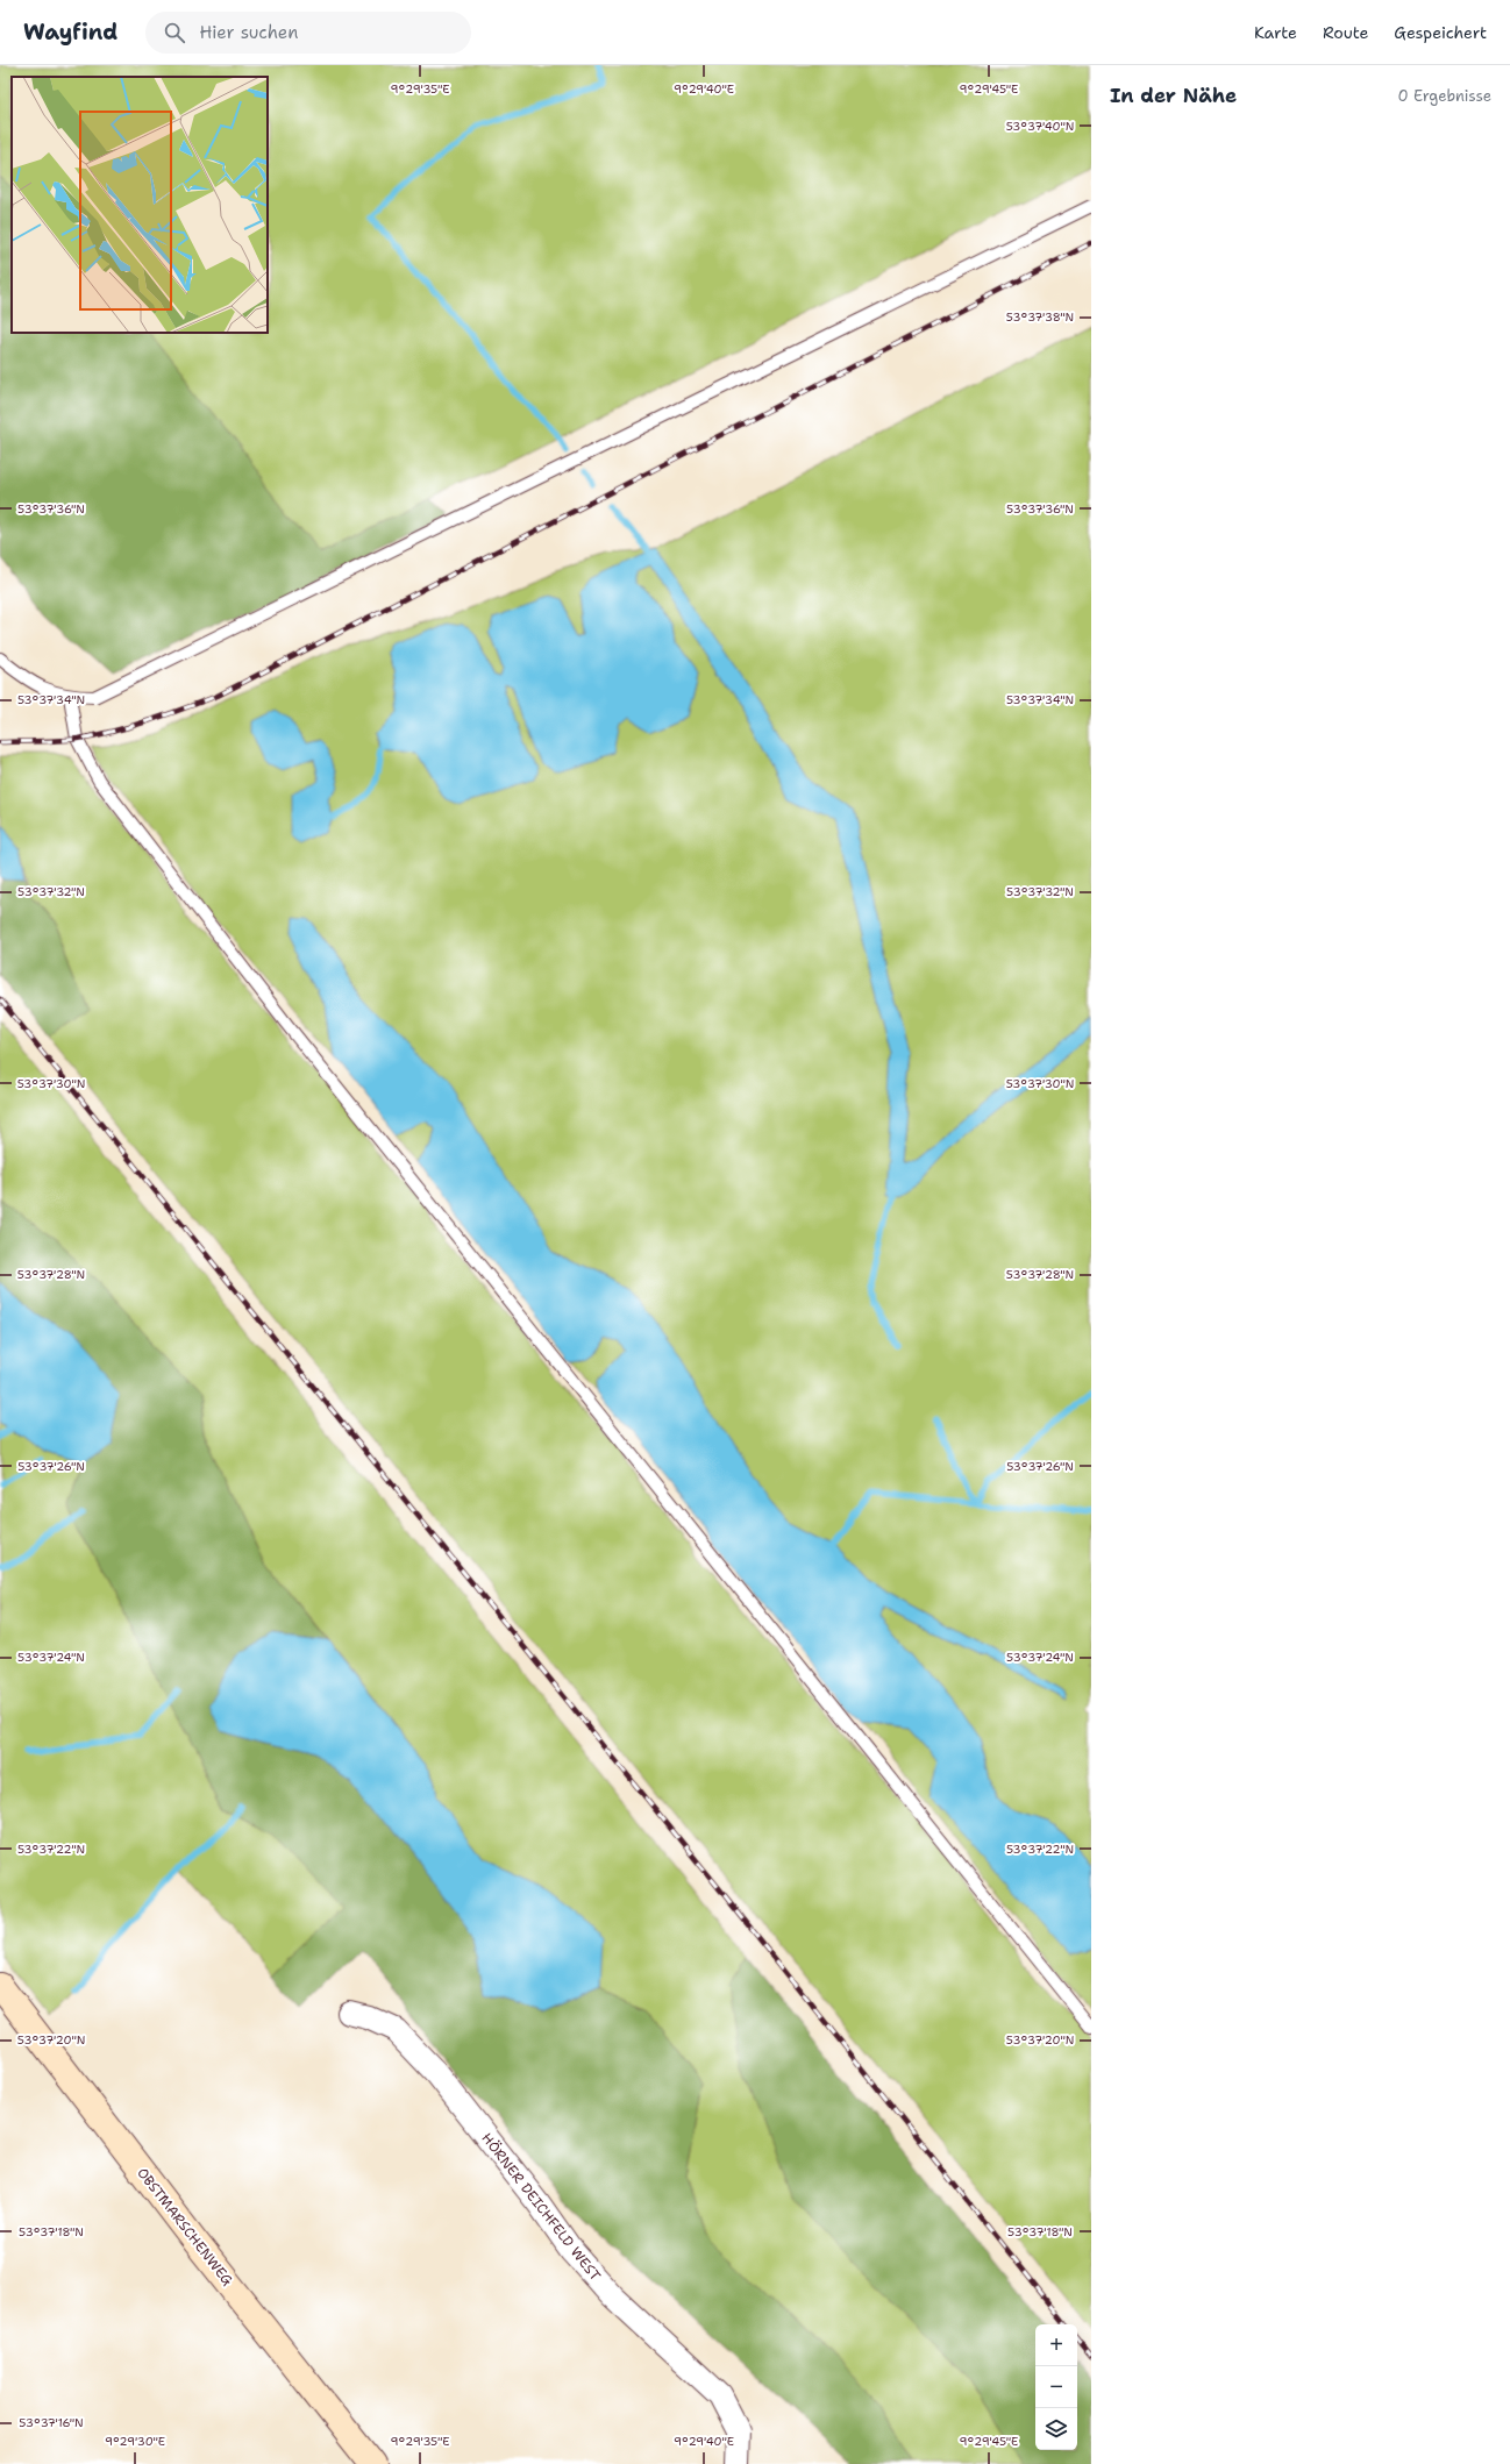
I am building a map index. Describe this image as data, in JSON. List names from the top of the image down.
{
  "streets": {
    "main road": ["OBSTMARSCHENWEG"],
    "street": ["HÖRNER DEICHFELD WEST"]
  },
  "page": {
    "header": "Wayfind",
    "search": "Hier suchen",
    "nav": ["Karte", "Route", "Gespeichert"],
    "heading": ["In der Nähe", "0 Ergebnisse"],
    "map_buttons": ["+", "−"]
  },
  "coordinates": [
    "9°29'35\"E",
    "9°29'40\"E",
    "9°29'45\"E",
    "53°37'40\"N",
    "53°37'38\"N",
    "53°37'36\"N",
    "53°37'34\"N",
    "53°37'32\"N",
    "53°37'30\"N",
    "53°37'28\"N",
    "53°37'26\"N",
    "53°37'24\"N",
    "53°37'22\"N",
    "53°37'20\"N",
    "53°37'18\"N",
    "53°37'16\"N",
    "9°29'30\"E"
  ]
}
